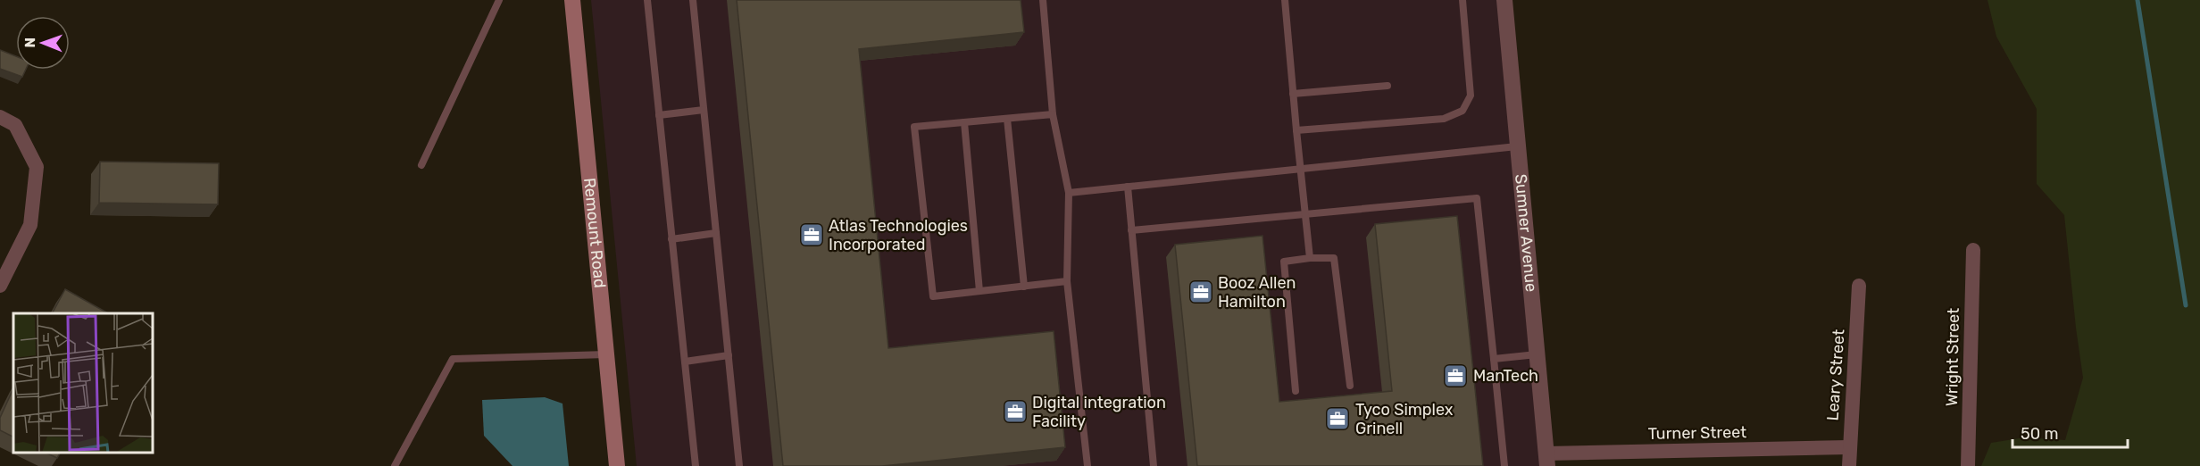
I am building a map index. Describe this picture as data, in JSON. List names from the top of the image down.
{
  "streets": {
    "main road": ["Remount Road"],
    "street": [
      "Sumner Avenue",
      "Wright Street",
      "Leary Street",
      "Turner Street"
    ]
  },
  "crossings": [
    ["Sumner Avenue", "Turner Street"],
    ["Leary Street", "Turner Street"]
  ],
  "places": {
    "office": [
      "Atlas Technologies Incorporated",
      "Booz Allen Hamilton",
      "ManTech",
      "Digital integration Facility",
      "Tyco Simplex Grinell"
    ]
  },
  "scale_bar": "50 m",
  "north": "left"
}
